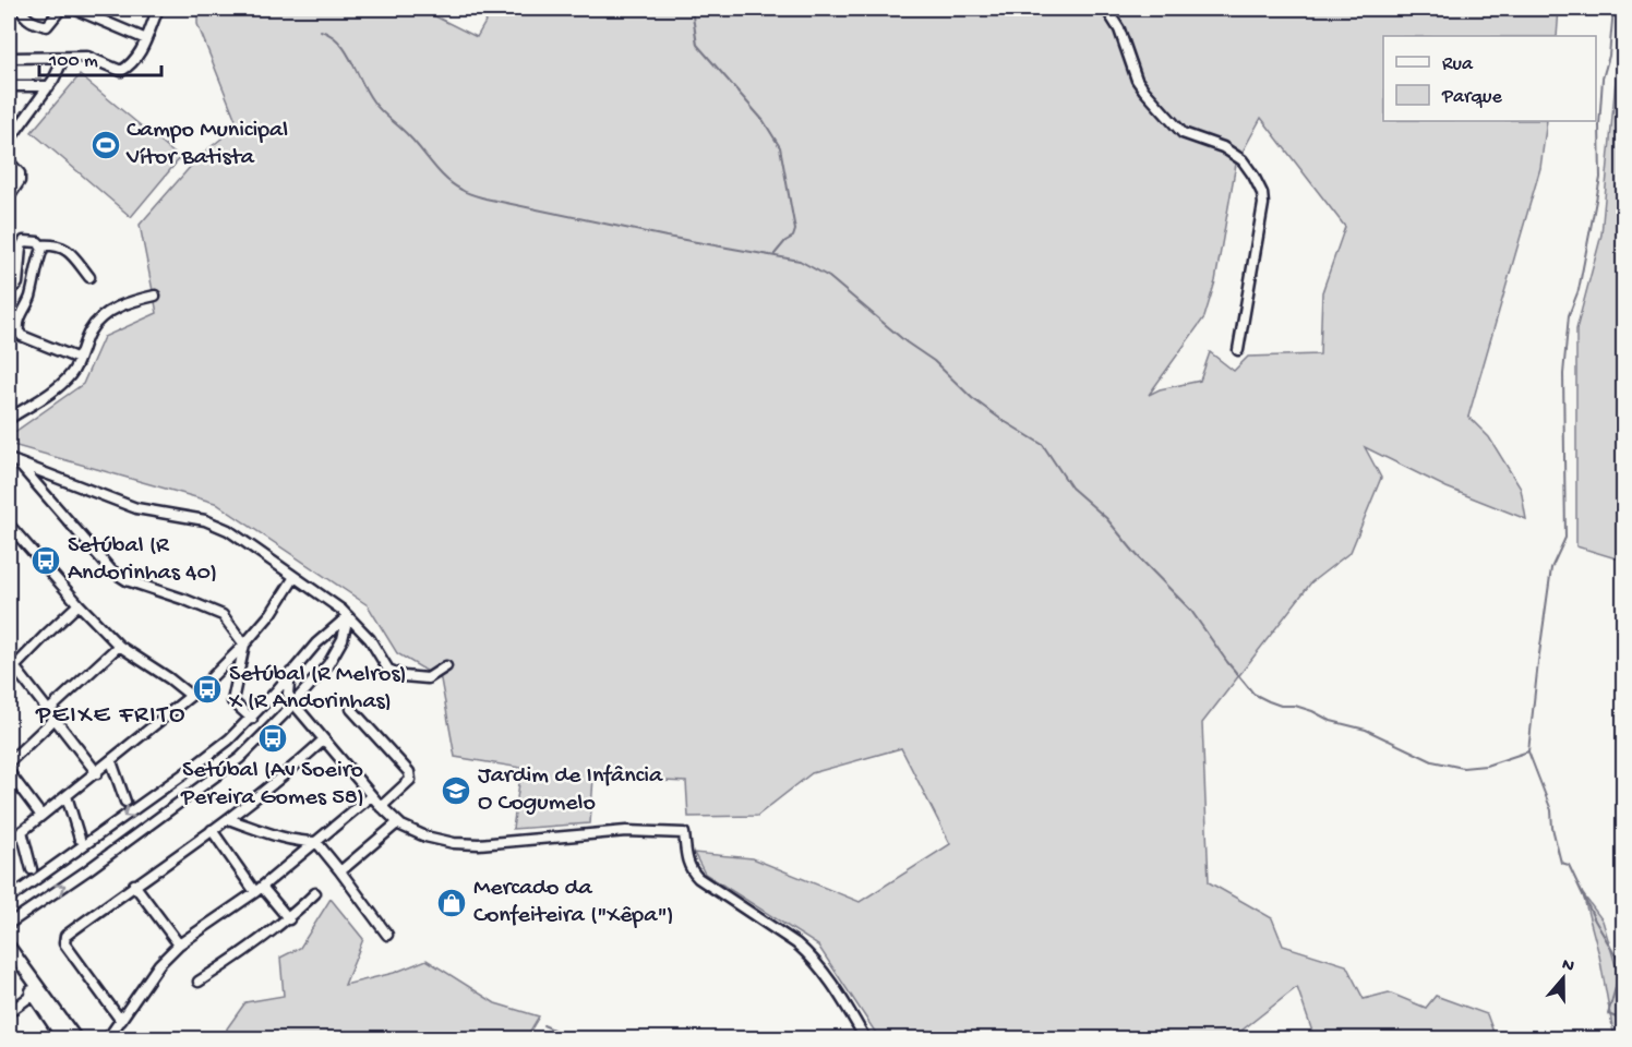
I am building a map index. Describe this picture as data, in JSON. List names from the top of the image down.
{
  "districts": ["PEIXE FRITO"],
  "places": {
    "sports": ["Campo Municipal Vítor Batista"],
    "bus stop": ["Setúbal (R Andorinhas 40)", "Setúbal (R Melros) X (R Andorinhas)", "Setúbal (Av Soeiro Pereira Gomes 58)"],
    "school or university": ["Jardim de Infância O Cogumelo"],
    "shop": ["Mercado da Confeiteira (\"Xêpa\")"]
  },
  "legend": ["Rua", "Parque"],
  "scale_bar": "100 m",
  "north": "top"
}
